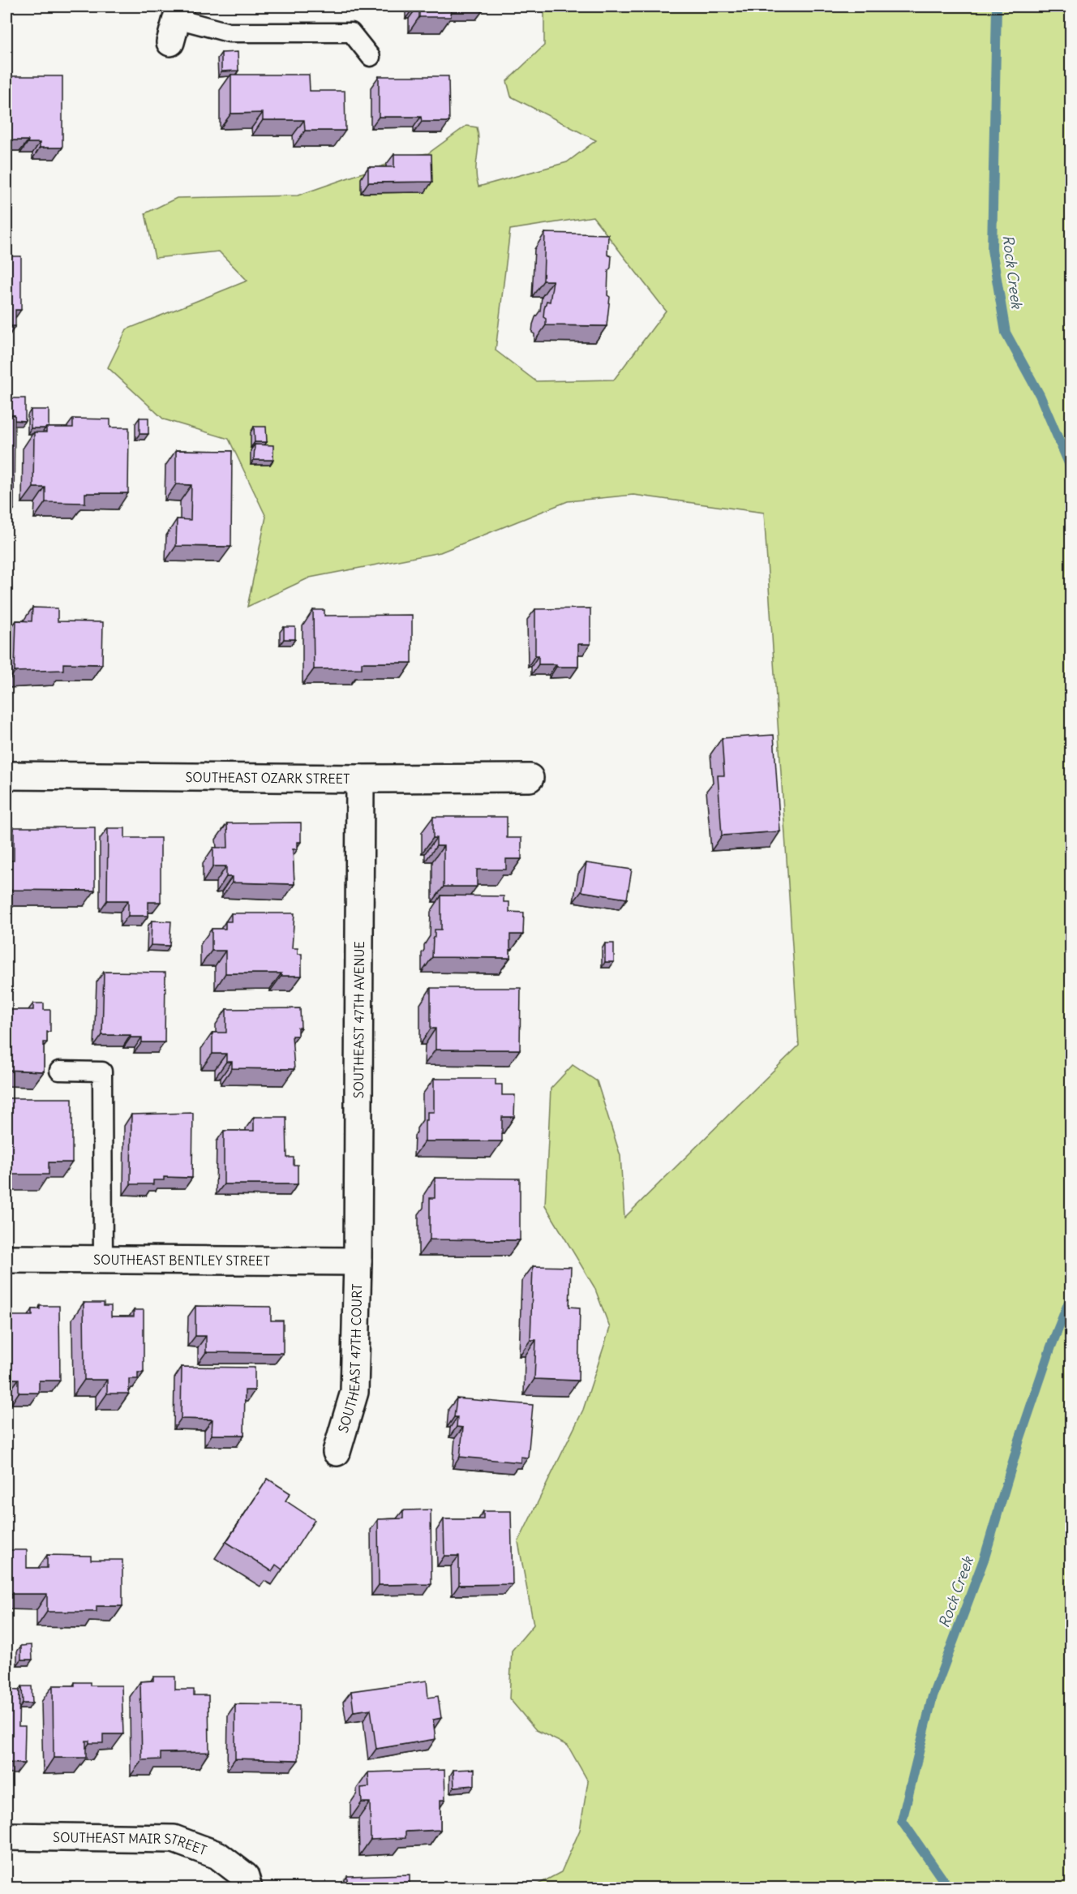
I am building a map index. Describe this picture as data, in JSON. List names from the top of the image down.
{
  "streets": {
    "street": [
      "SOUTHEAST OZARK STREET",
      "SOUTHEAST 47TH AVENUE",
      "SOUTHEAST BENTLEY STREET",
      "SOUTHEAST 47TH COURT",
      "SOUTHEAST MAIR STREET"
    ]
  },
  "crossings": [
    ["SOUTHEAST OZARK STREET", "SOUTHEAST 47TH AVENUE"],
    ["SOUTHEAST 47TH AVENUE", "SOUTHEAST BENTLEY STREET"],
    ["SOUTHEAST 47TH AVENUE", "SOUTHEAST 47TH COURT"],
    ["SOUTHEAST BENTLEY STREET", "SOUTHEAST 47TH COURT"]
  ],
  "water": ["Rock Creek"]
}
